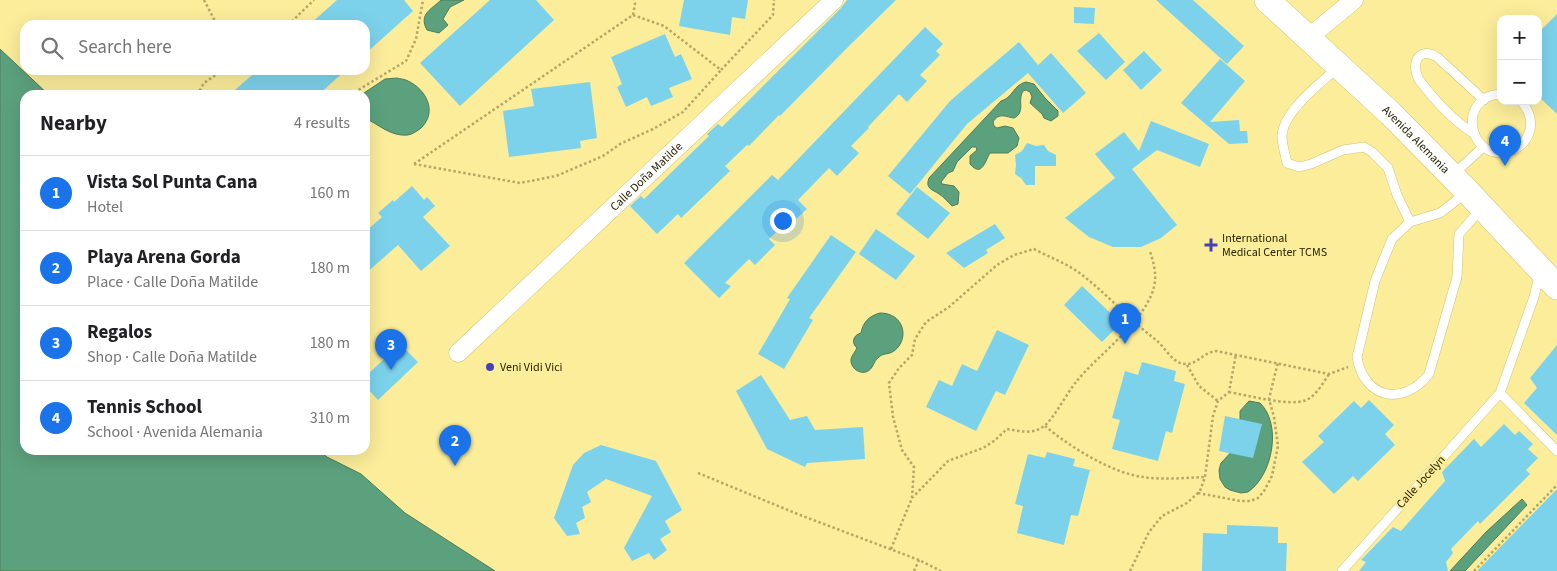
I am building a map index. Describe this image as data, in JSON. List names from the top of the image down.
{
  "streets": {
    "street": ["Avenida Alemania", "Calle Doña Matilde"],
    "lane": ["Calle Jocelyn"]
  },
  "crossings": [
    ["Avenida Alemania", "Calle Jocelyn"]
  ],
  "places": {
    "health": ["International Medical Center TCMS"],
    "other": ["Veni Vidi Vici"]
  },
  "page": {
    "map_buttons": ["+", "−"],
    "search": "Search here",
    "heading": ["Nearby", "4 results"],
    "pins": [
      "4",
      "1",
      "3",
      "2"
    ],
    "list": [
      {
        "mark": "1",
        "name": "Vista Sol Punta Cana",
        "note": "Hotel",
        "value": "160 m"
      },
      {
        "mark": "2",
        "name": "Playa Arena Gorda",
        "note": "Place · Calle Doña Matilde",
        "value": "180 m"
      },
      {
        "mark": "3",
        "name": "Regalos",
        "note": "Shop · Calle Doña Matilde",
        "value": "180 m"
      },
      {
        "mark": "4",
        "name": "Tennis School",
        "note": "School · Avenida Alemania",
        "value": "310 m"
      }
    ]
  }
}
